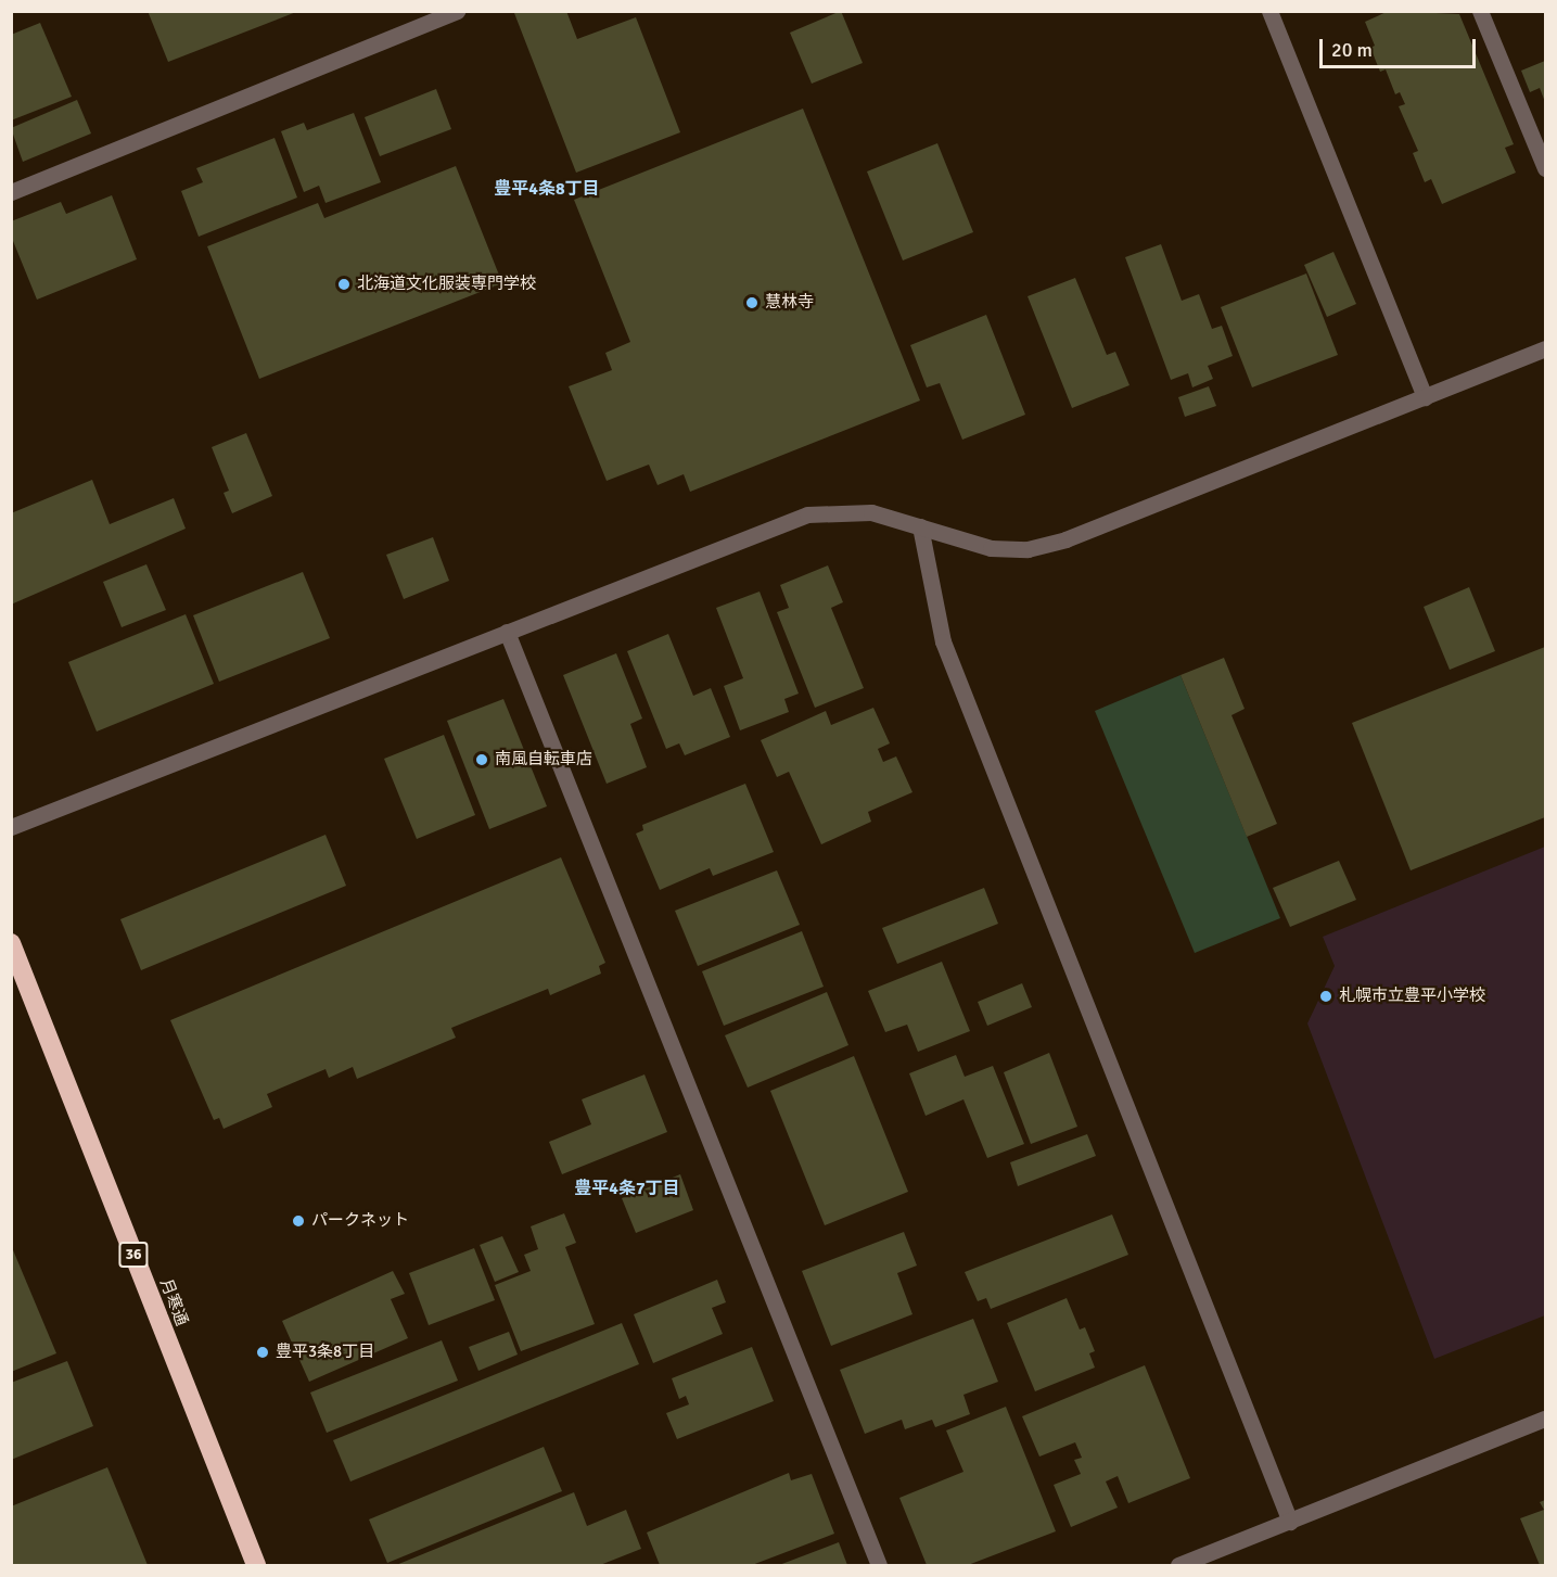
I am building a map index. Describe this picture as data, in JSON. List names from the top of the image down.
{
  "streets": {
    "highway": ["36", "月寒通"]
  },
  "districts": ["豊平4条8丁目", "豊平4条7丁目"],
  "places": [
    "北海道文化服装専門学校",
    "慧林寺",
    "南風自転車店",
    "札幌市立豊平小学校",
    "パークネット",
    "豊平3条8丁目"
  ],
  "scale_bar": "20 m"
}
